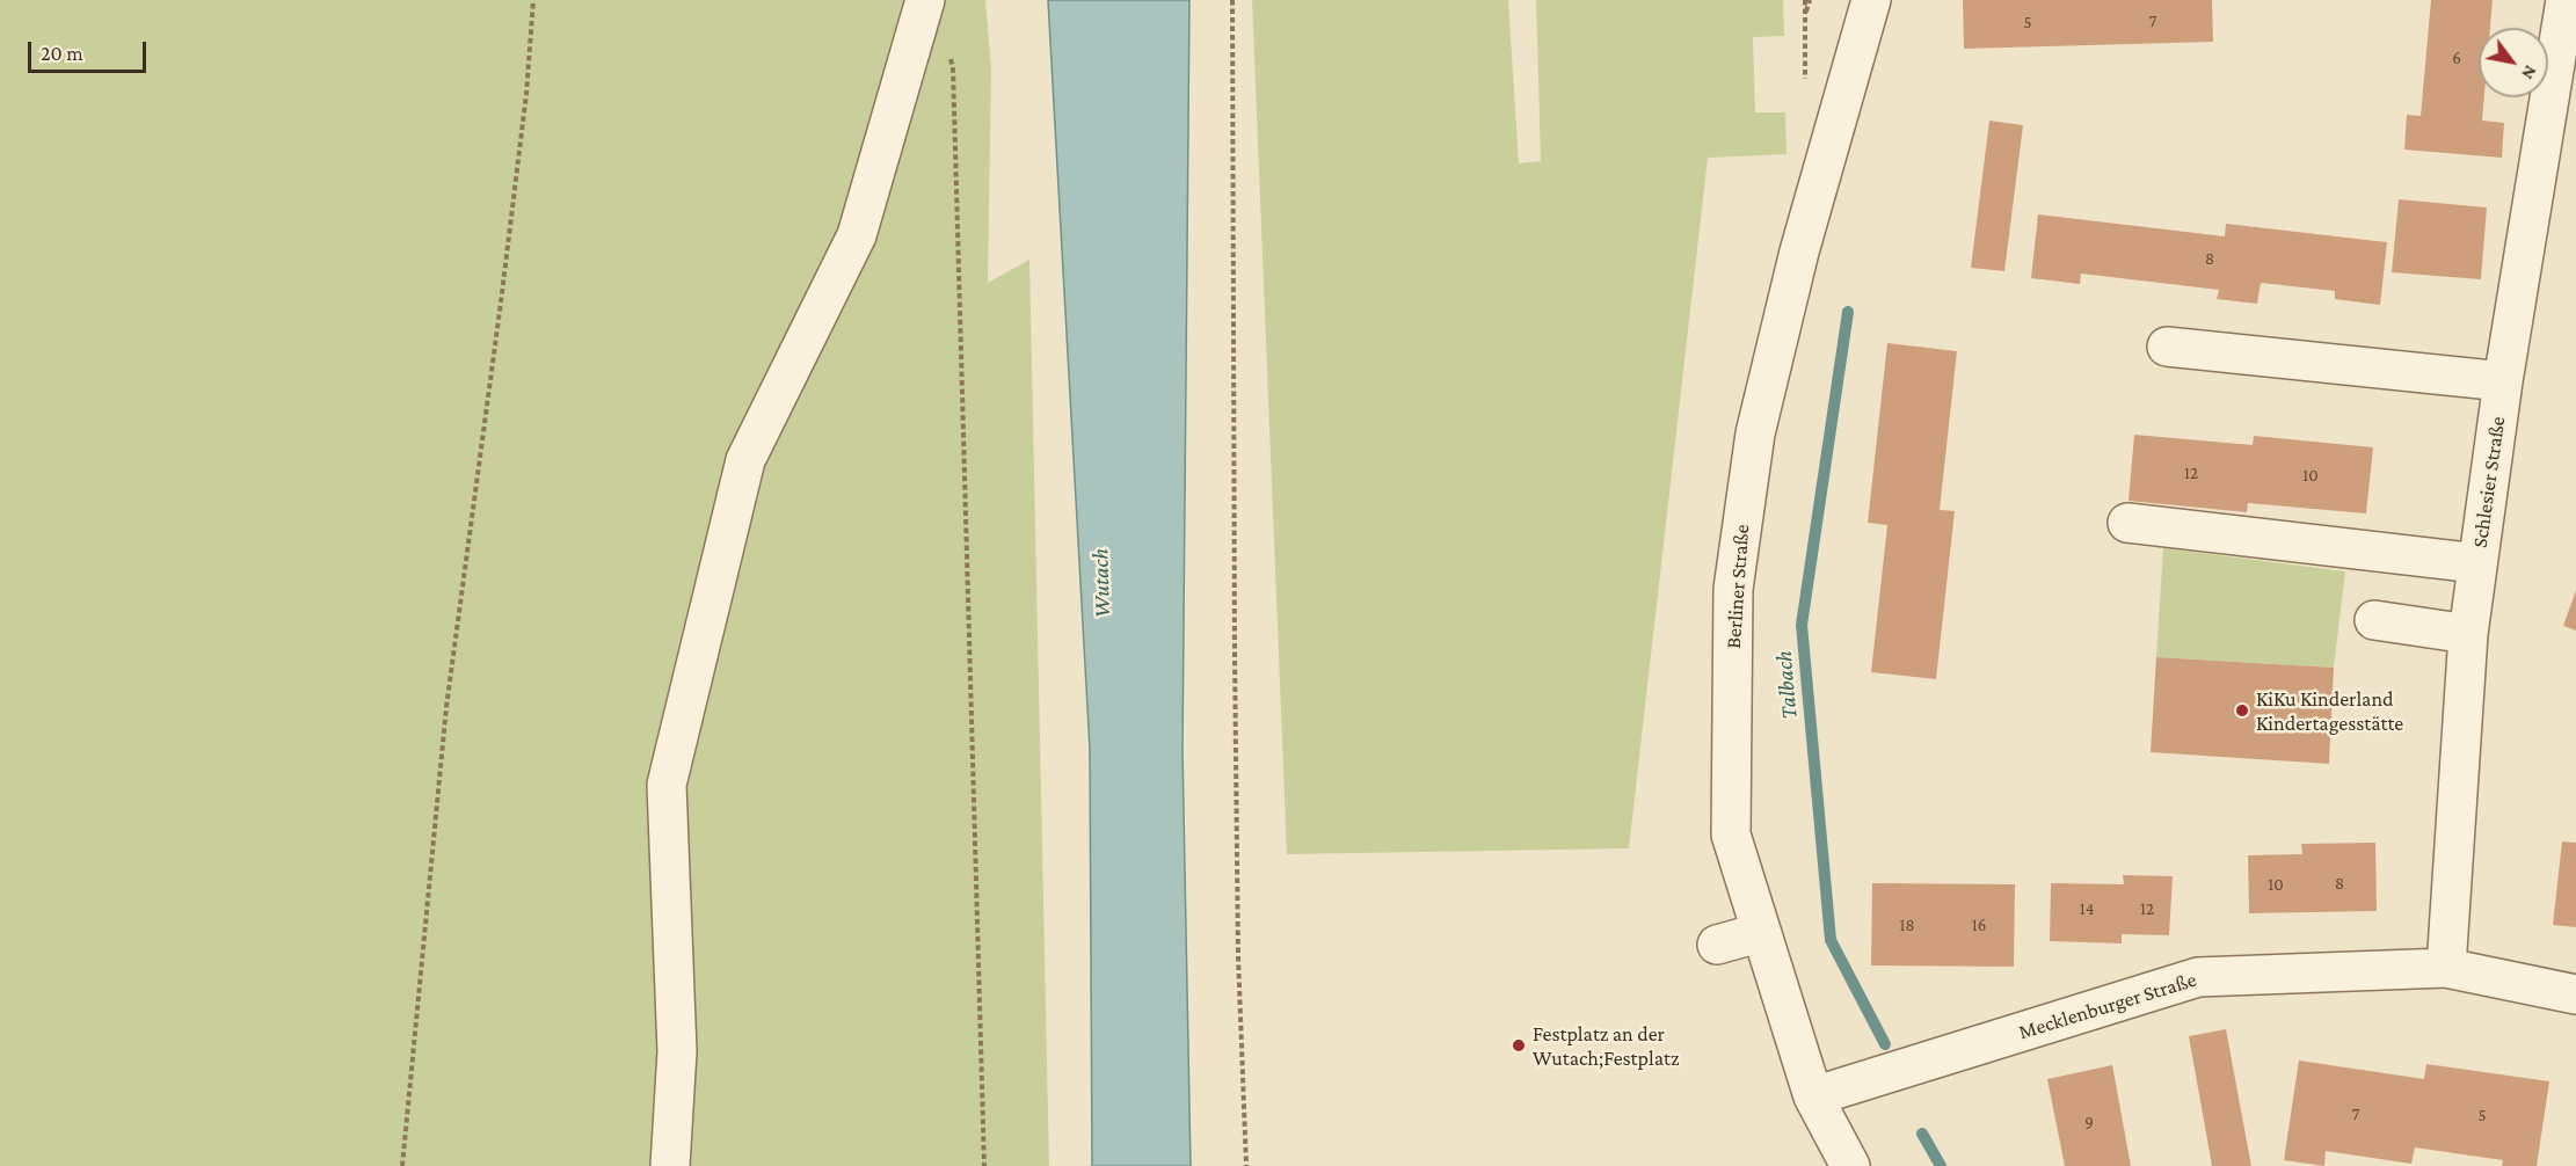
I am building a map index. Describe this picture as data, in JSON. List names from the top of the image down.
{
  "streets": {
    "street": ["Schlesier Straße", "Berliner Straße", "Mecklenburger Straße"]
  },
  "crossings": [
    ["Schlesier Straße", "Mecklenburger Straße"],
    ["Berliner Straße", "Mecklenburger Straße"]
  ],
  "water": ["Wutach", "Talbach"],
  "places": ["KiKu Kinderland Kindertagesstätte", "Festplatz an der Wutach;Festplatz"],
  "house_numbers": [
    "7",
    "5",
    "6",
    "8",
    "12",
    "10",
    "8",
    "10",
    "14",
    "12",
    "18",
    "16",
    "7",
    "5",
    "9"
  ],
  "scale_bar": "20 m",
  "north": "bottom right"
}
